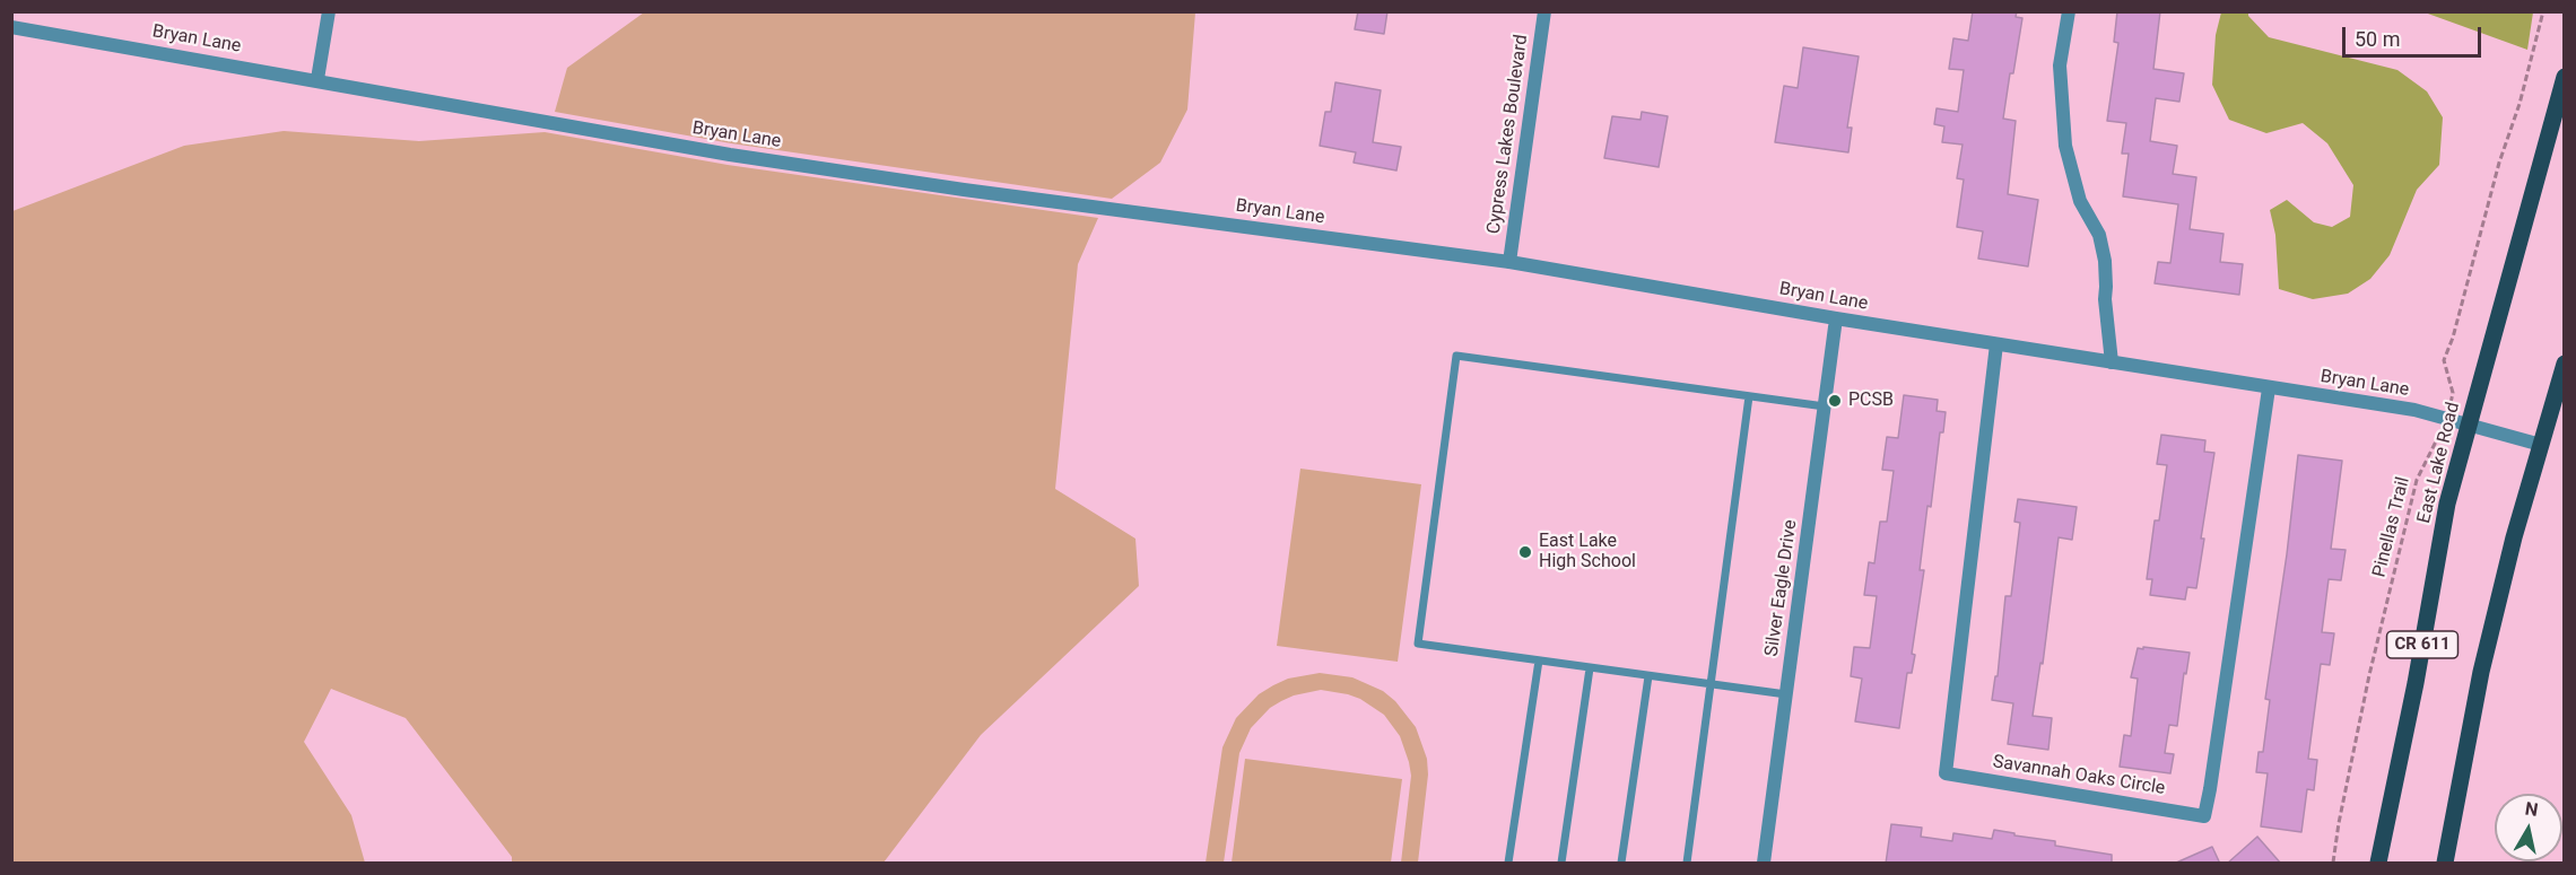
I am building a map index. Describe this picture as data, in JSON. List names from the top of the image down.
{
  "streets": {
    "main road": ["East Lake Road", "CR 611"],
    "street": [
      "Bryan Lane",
      "Cypress Lakes Boulevard",
      "Silver Eagle Drive",
      "Savannah Oaks Circle"
    ],
    "path": ["Pinellas Trail"]
  },
  "crossings": [
    ["Bryan Lane", "Cypress Lakes Boulevard"],
    ["Bryan Lane", "East Lake Road"],
    ["Bryan Lane", "Pinellas Trail"],
    ["Bryan Lane", "Silver Eagle Drive"],
    ["Bryan Lane", "CR 611"],
    ["Bryan Lane", "Savannah Oaks Circle"]
  ],
  "places": ["PCSB", "East Lake High School"],
  "scale_bar": "50 m",
  "north": "top"
}
